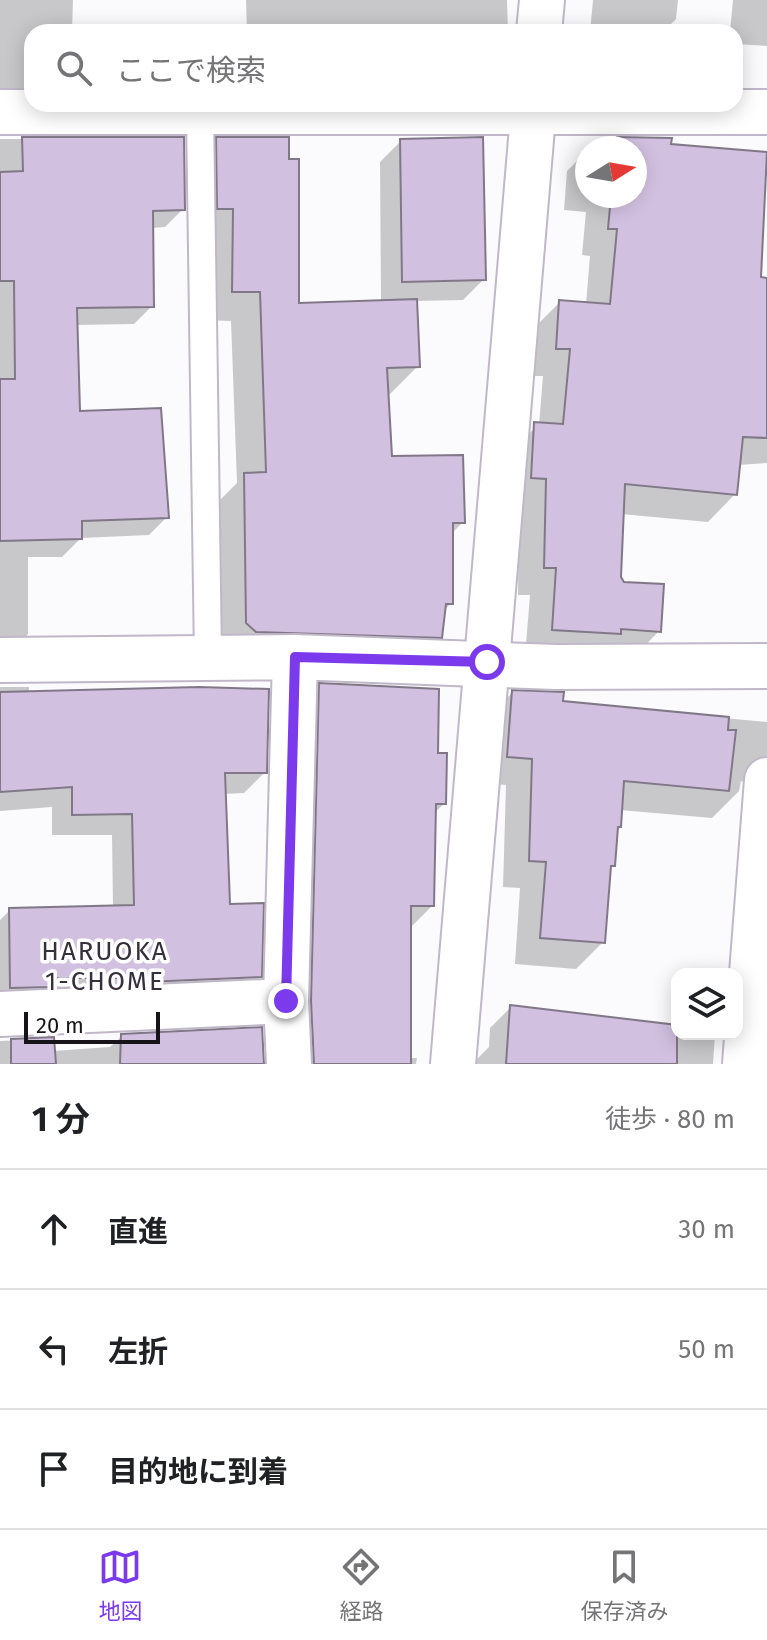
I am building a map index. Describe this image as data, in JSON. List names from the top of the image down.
{
  "districts": ["HARUOKA 1-CHOME"],
  "scale_bar": "20 m",
  "north": "right",
  "page": {
    "search": "ここで検索",
    "scale": "20 m",
    "heading": ["1 分", "徒歩 · 80 m"],
    "list": [
      ["直進", "30 m"],
      ["左折", "50 m"],
      "目的地に到着"
    ],
    "nav": ["地図", "経路", "保存済み"]
  }
}
